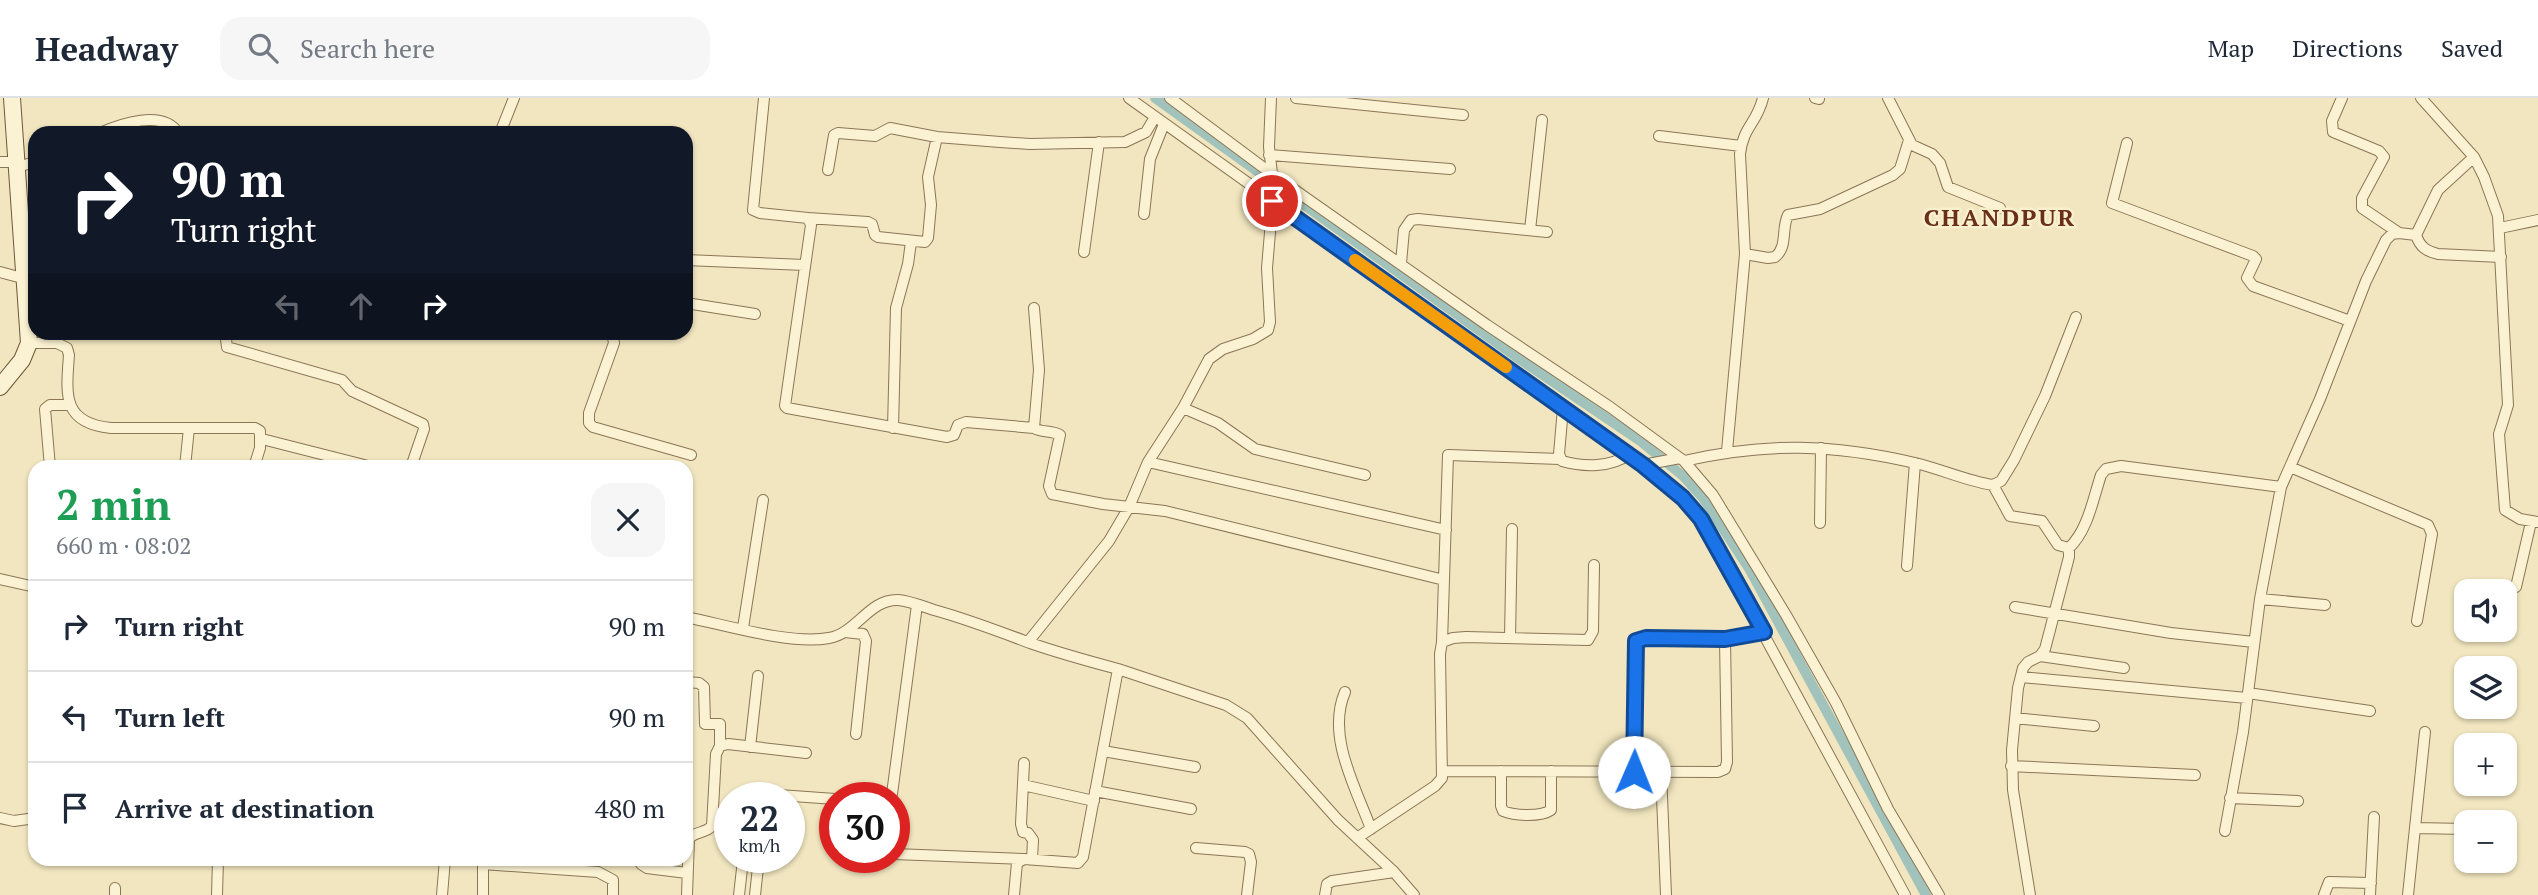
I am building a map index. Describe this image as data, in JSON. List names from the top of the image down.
{
  "districts": ["CHANDPUR"],
  "page": {
    "header": "Headway",
    "search": "Search here",
    "nav": ["Map", "Directions", "Saved"],
    "turn": ["90 m", "Turn right"],
    "heading": ["2 min", "660 m · 08:02"],
    "map_buttons": ["+", "−"],
    "list": [
      {
        "name": "Turn right",
        "value": "90 m"
      },
      {
        "name": "Turn left",
        "value": "90 m"
      },
      {
        "name": "Arrive at destination",
        "value": "480 m"
      }
    ],
    "speed": "22 km/h",
    "limit": "30"
  }
}
